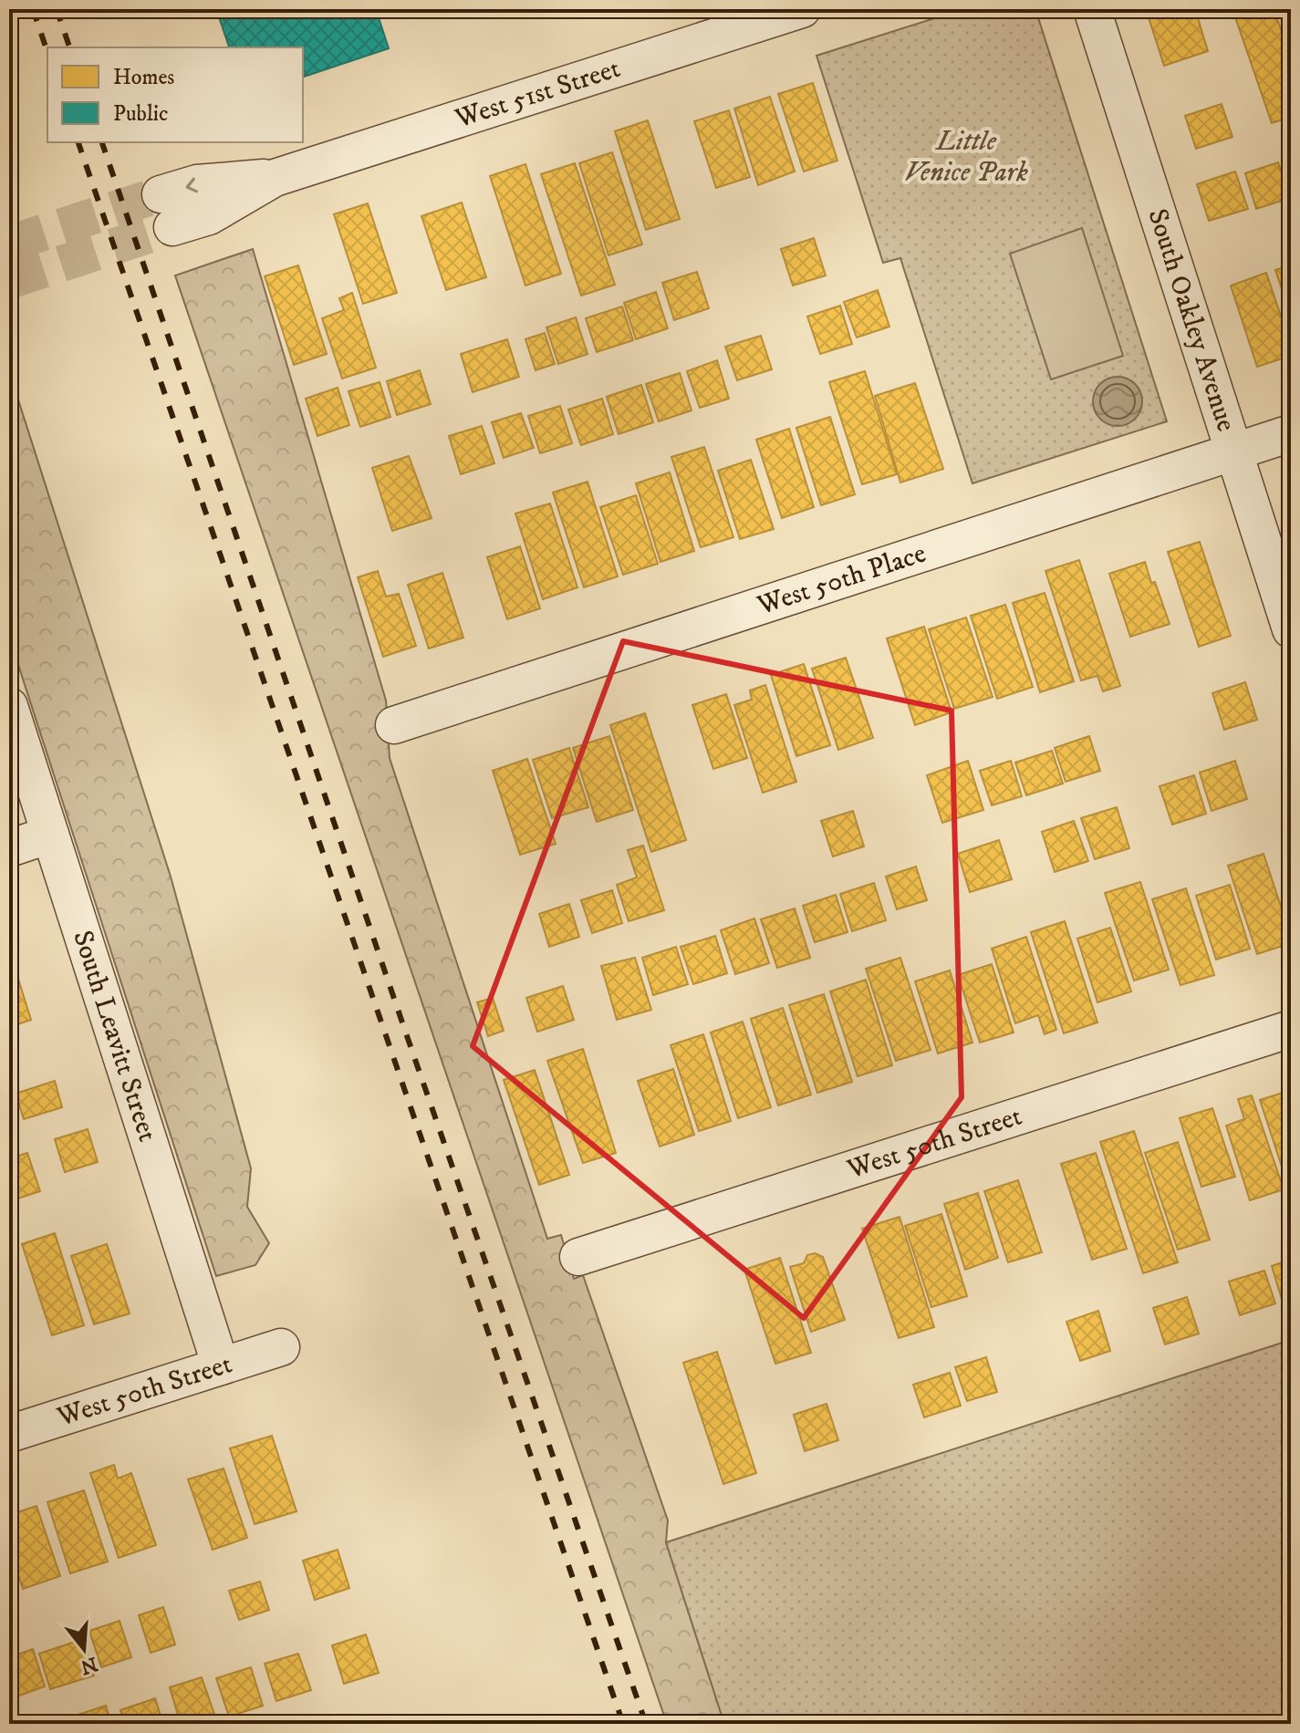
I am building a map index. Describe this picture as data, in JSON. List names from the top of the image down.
{
  "streets": {
    "street": [
      "West 51st Street",
      "South Oakley Avenue",
      "West 50th Place",
      "South Leavitt Street",
      "West 50th Street"
    ]
  },
  "crossings": [
    ["South Oakley Avenue", "West 50th Place"],
    ["South Leavitt Street", "West 50th Street"]
  ],
  "parks": ["Little Venice Park"],
  "legend": ["Homes", "Public"],
  "north": "bottom"
}
